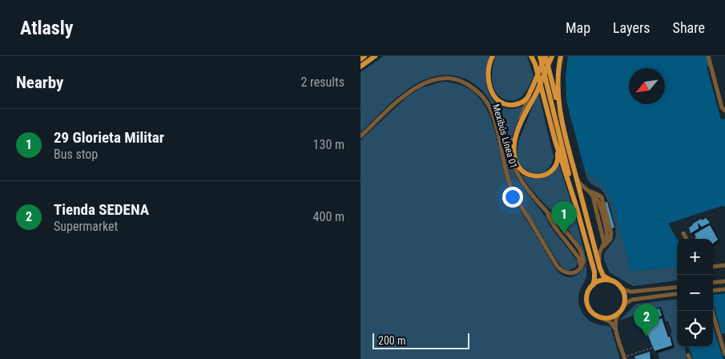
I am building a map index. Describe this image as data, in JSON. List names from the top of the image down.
{
  "streets": {
    "street": ["Mexibús Línea 01"]
  },
  "scale_bar": "200 m",
  "north": "bottom left",
  "page": {
    "header": "Atlasly",
    "nav": ["Map", "Layers", "Share"],
    "heading": ["Nearby", "2 results"],
    "list": [
      {
        "mark": "1",
        "name": "29 Glorieta Militar",
        "note": "Bus stop",
        "value": "130 m"
      },
      {
        "mark": "2",
        "name": "Tienda SEDENA",
        "note": "Supermarket",
        "value": "400 m"
      }
    ],
    "pins": ["1", "2"],
    "map_buttons": ["+", "−"],
    "scale": "200 m"
  }
}
